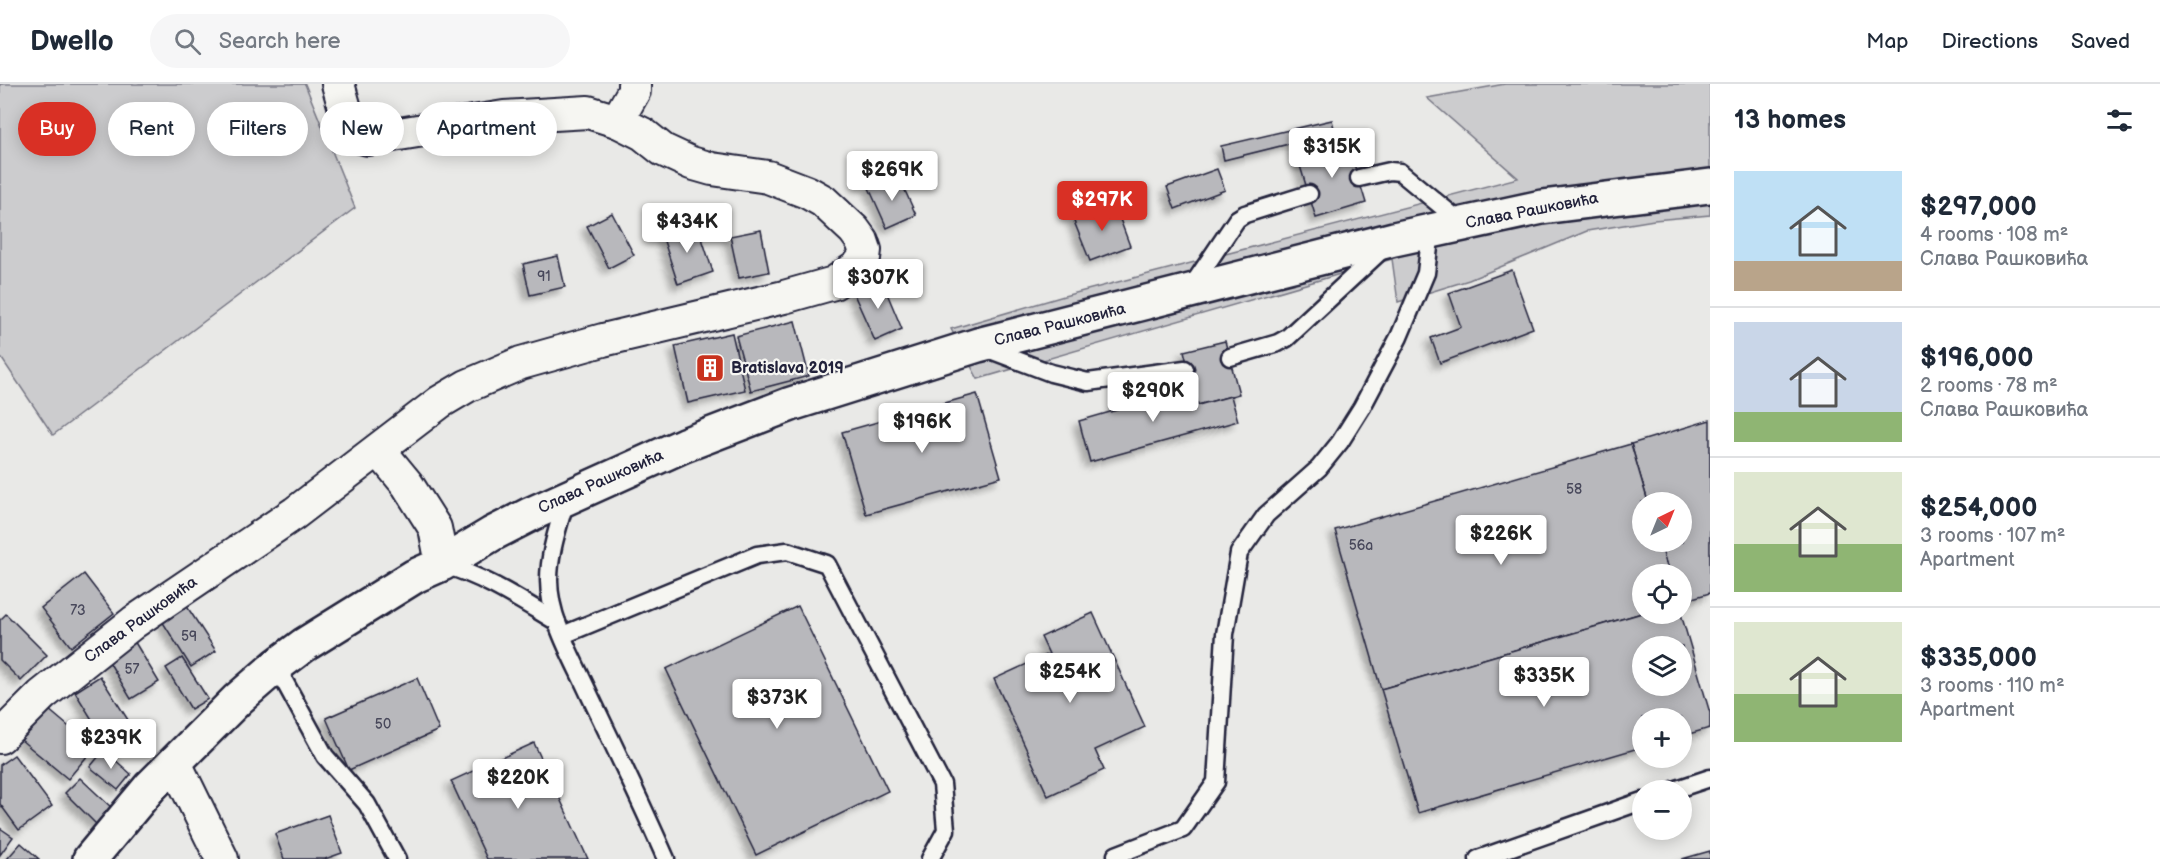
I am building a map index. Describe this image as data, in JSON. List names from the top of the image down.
{
  "streets": {
    "main road": ["Слава Рашковића"]
  },
  "places": {
    "building": ["Bratislava 2019"]
  },
  "house_numbers": [
    "91",
    "58",
    "56a",
    "73",
    "59",
    "57",
    "50"
  ],
  "north": "top right",
  "page": {
    "header": "Dwello",
    "search": "Search here",
    "nav": ["Map", "Directions", "Saved"],
    "heading": "13 homes",
    "chip": [
      "Buy",
      "Rent",
      "Filters",
      "New",
      "Apartment"
    ],
    "price": [
      "$315K",
      "$269K",
      "$297K",
      "$434K",
      "$307K",
      "$290K",
      "$196K",
      "$226K",
      "$254K",
      "$335K",
      "$373K",
      "$239K",
      "$220K"
    ],
    "list": [
      {
        "name": "$297,000",
        "note": "4 rooms · 108 m² · Слава Рашковића"
      },
      {
        "name": "$196,000",
        "note": "2 rooms · 78 m² · Слава Рашковића"
      },
      {
        "name": "$254,000",
        "note": "3 rooms · 107 m² · Apartment"
      },
      {
        "name": "$335,000",
        "note": "3 rooms · 110 m² · Apartment"
      }
    ],
    "map_buttons": ["+", "−"]
  }
}
